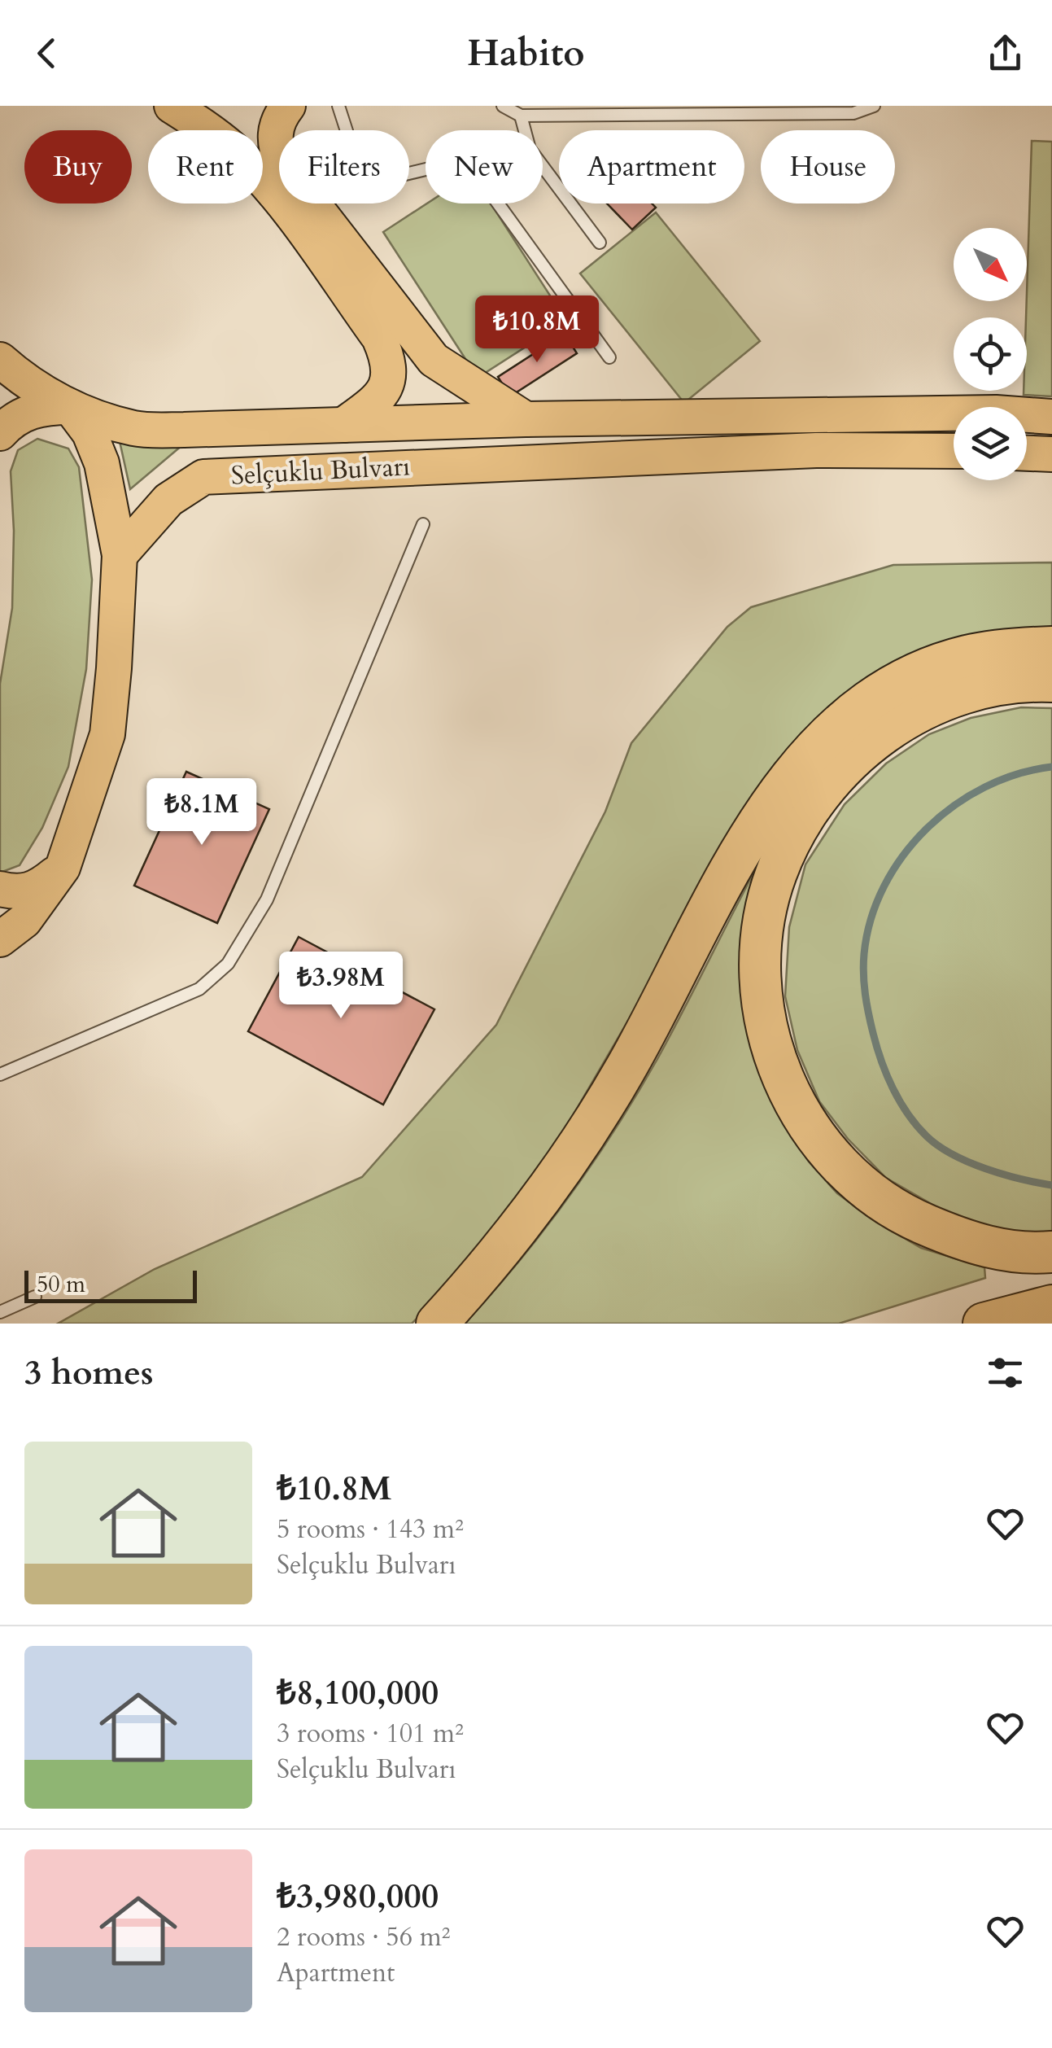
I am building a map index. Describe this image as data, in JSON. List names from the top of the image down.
{
  "streets": {
    "main road": ["Selçuklu Bulvarı"]
  },
  "scale_bar": "50 m",
  "north": "bottom right",
  "page": {
    "header": "Habito",
    "chip": [
      "Buy",
      "Rent",
      "Filters",
      "New",
      "Apartment",
      "House"
    ],
    "price": ["₺10.8M", "₺8.1M", "₺3.98M"],
    "scale": "50 m",
    "heading": "3 homes",
    "list": [
      {
        "name": "₺10.8M",
        "note": "5 rooms · 143 m² · Selçuklu Bulvarı"
      },
      {
        "name": "₺8,100,000",
        "note": "3 rooms · 101 m² · Selçuklu Bulvarı"
      },
      {
        "name": "₺3,980,000",
        "note": "2 rooms · 56 m² · Apartment"
      }
    ]
  }
}
